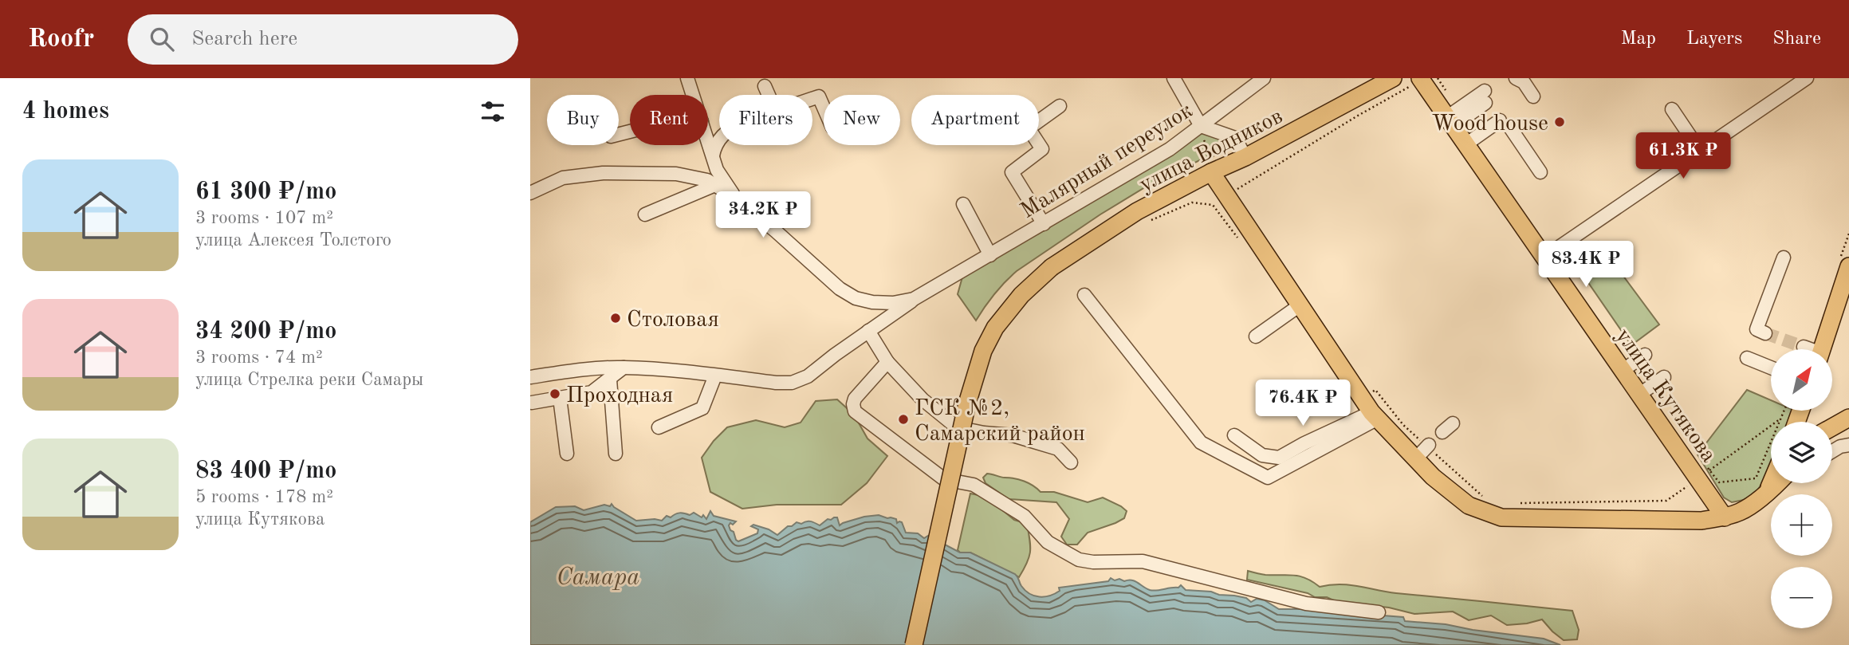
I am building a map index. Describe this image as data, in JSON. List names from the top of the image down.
{
  "streets": {
    "main road": ["улица Водников", "улица Кутякова"],
    "street": ["Малярный переулок"]
  },
  "water": ["Самара"],
  "places": [
    "Wood house",
    "Столовая",
    "Проходная",
    "ГСК №2, Самарский район"
  ],
  "north": "top right",
  "page": {
    "header": "Roofr",
    "search": "Search here",
    "nav": ["Map", "Layers", "Share"],
    "heading": "4 homes",
    "chip": [
      "Buy",
      "Rent",
      "Filters",
      "New",
      "Apartment"
    ],
    "price": [
      "61.3K ₽",
      "34.2K ₽",
      "83.4K ₽",
      "76.4K ₽"
    ],
    "list": [
      {
        "name": "61 300 ₽/mo",
        "note": "3 rooms · 107 m² · улица Алексея Толстого"
      },
      {
        "name": "34 200 ₽/mo",
        "note": "3 rooms · 74 m² · улица Стрелка реки Самары"
      },
      {
        "name": "83 400 ₽/mo",
        "note": "5 rooms · 178 m² · улица Кутякова"
      }
    ],
    "map_buttons": ["+", "−"]
  }
}
